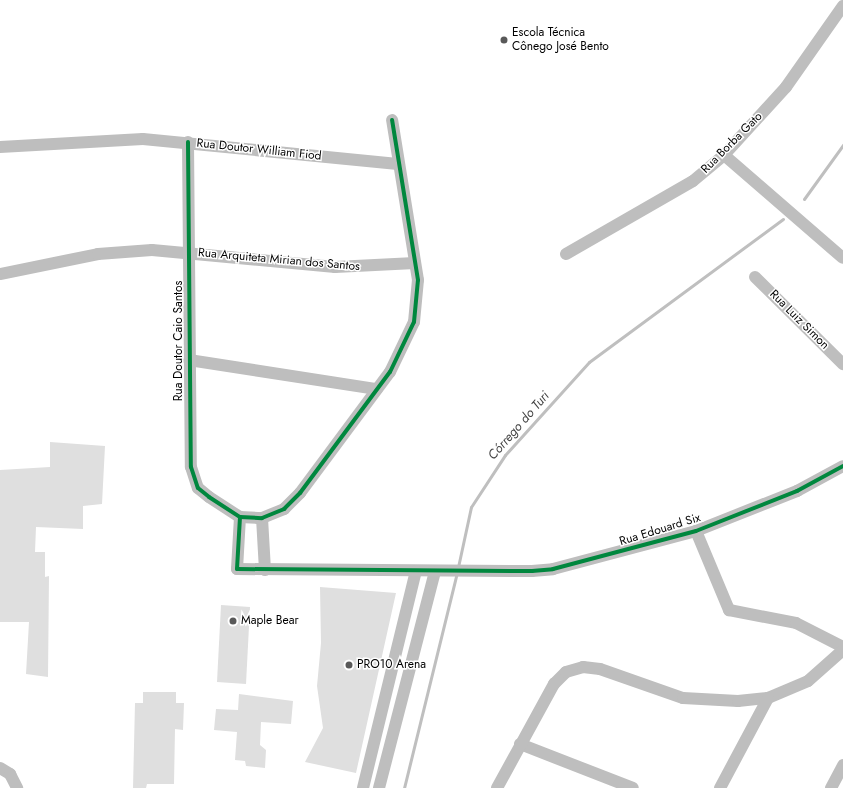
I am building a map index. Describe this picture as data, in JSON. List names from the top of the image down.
{
  "streets": {
    "street": [
      "Rua Borba Gato",
      "Rua Doutor William Fiod",
      "Rua Arquiteta Mirian dos Santos",
      "Rua Luiz Simon",
      "Rua Doutor Caio Santos",
      "Rua Edouard Six"
    ]
  },
  "crossings": [
    ["Rua Doutor William Fiod", "Rua Doutor Caio Santos"],
    ["Rua Arquiteta Mirian dos Santos", "Rua Doutor Caio Santos"],
    ["Rua Doutor Caio Santos", "Rua Edouard Six"]
  ],
  "water": ["Córrego do Turi"],
  "places": ["Escola Técnica Cônego José Bento", "Maple Bear", "PRO10 Arena"]
}
